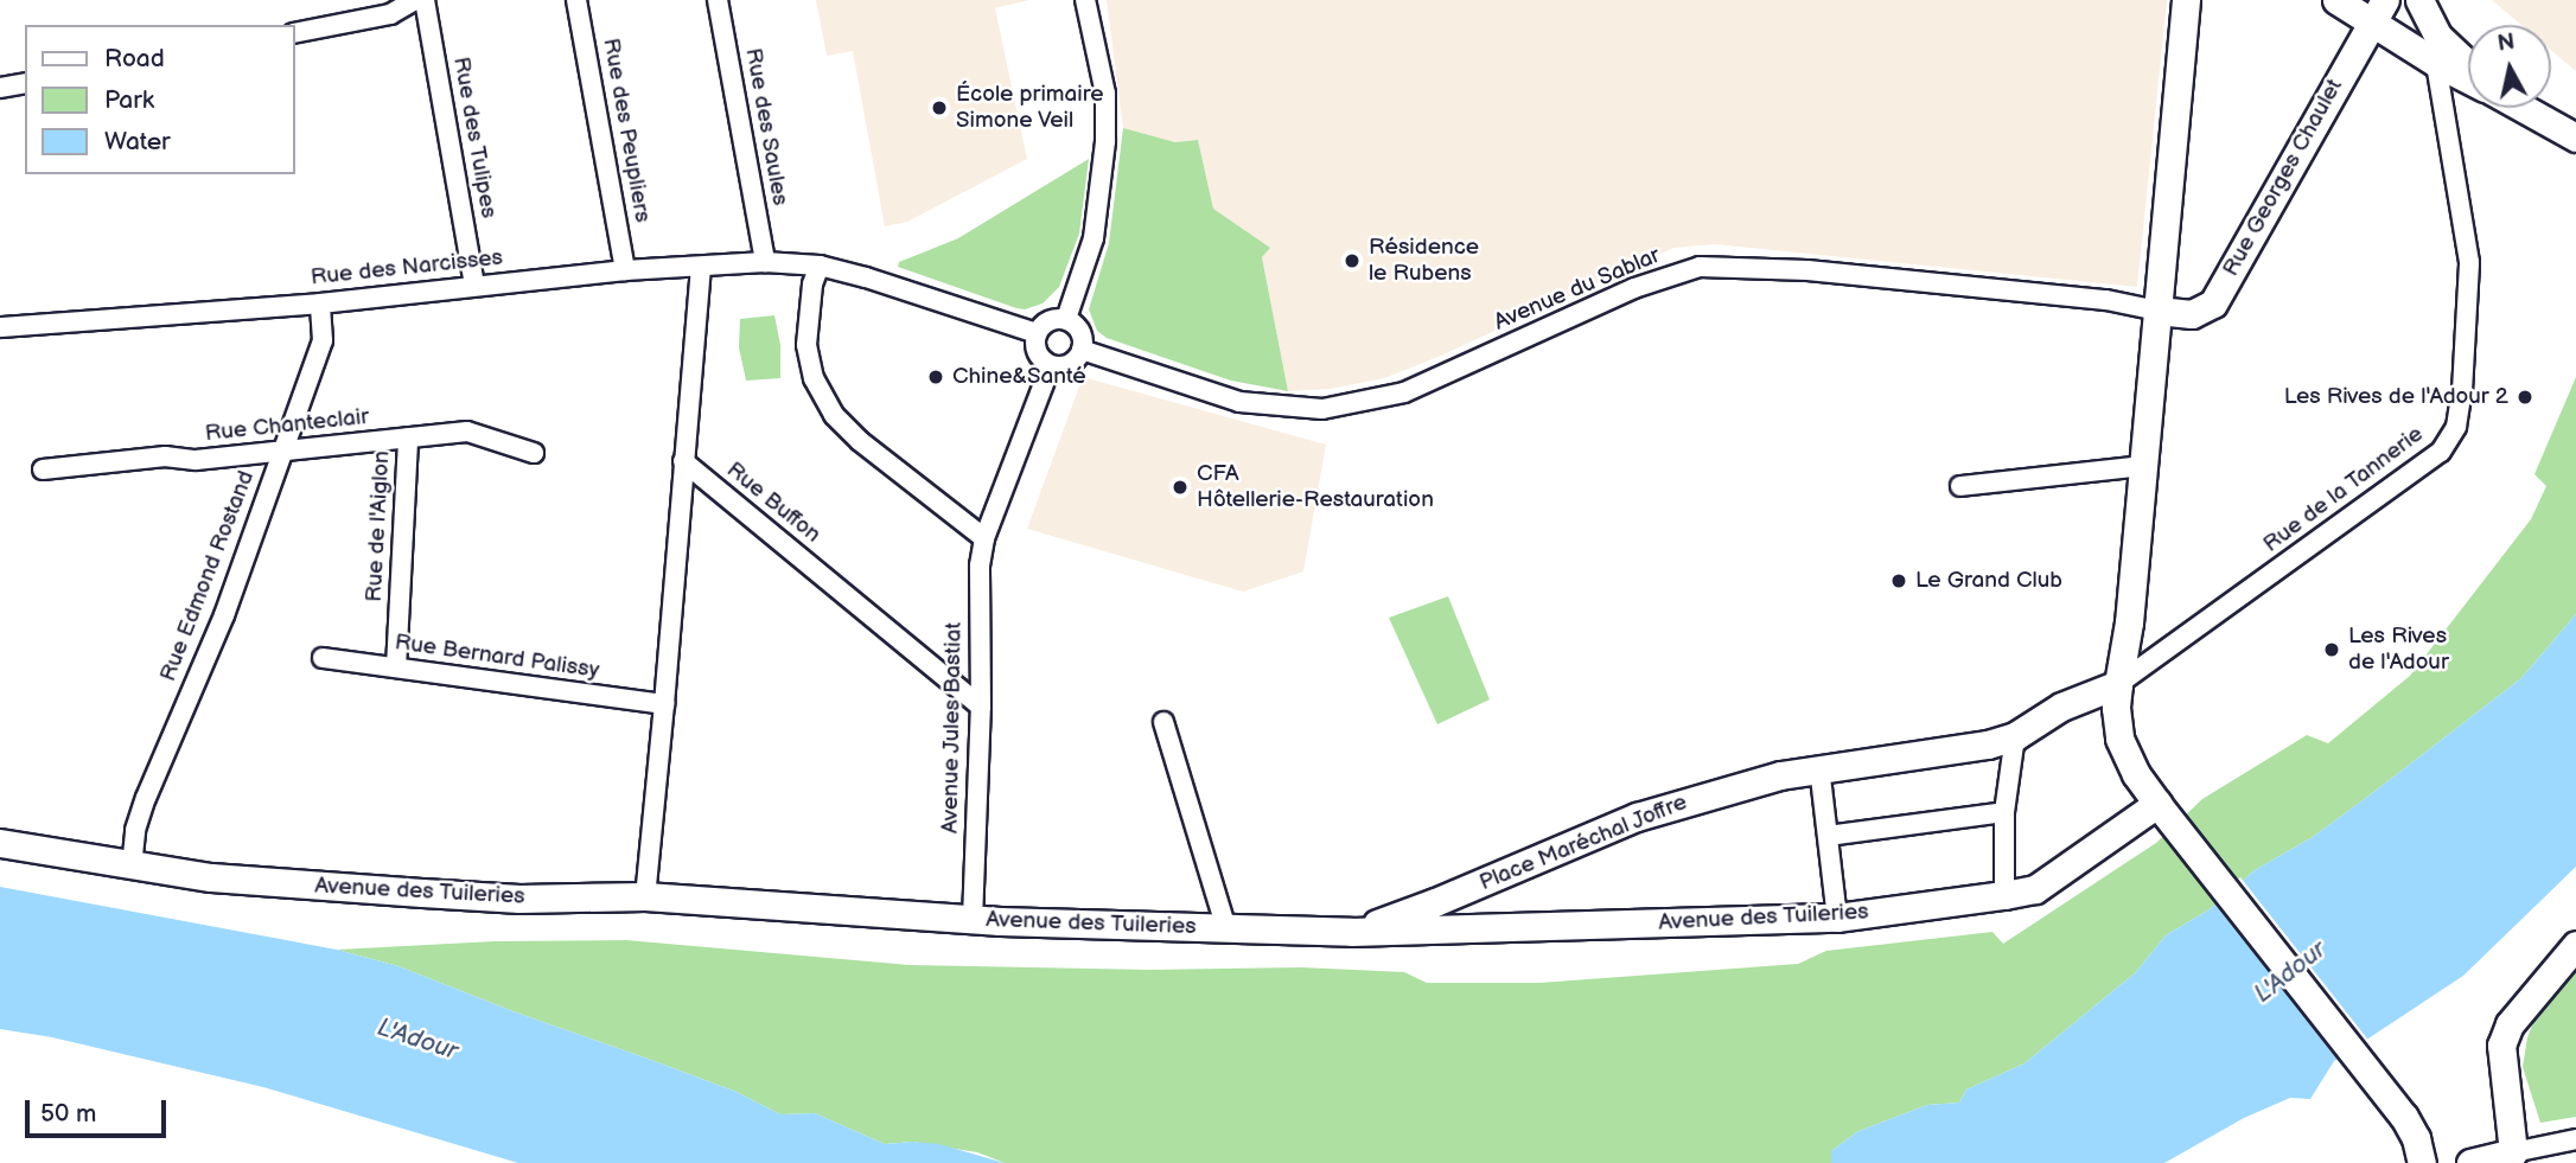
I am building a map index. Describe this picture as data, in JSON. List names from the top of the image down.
{
  "streets": {
    "main road": ["Rue Georges Chaulet", "Place Maréchal Joffre", "Avenue des Tuileries"],
    "street": [
      "Rue des Saules",
      "Rue des Peupliers",
      "Rue des Tulipes",
      "Rue des Narcisses",
      "Avenue du Sablar",
      "Rue Chanteclair",
      "Rue de la Tannerie",
      "Rue Buffon",
      "Rue de l'Aiglon",
      "Rue Edmond Rostand",
      "Rue Bernard Palissy",
      "Avenue Jules Bastiat"
    ]
  },
  "crossings": [
    ["Rue des Saules", "Rue des Narcisses"],
    ["Rue des Peupliers", "Rue des Narcisses"],
    ["Rue des Tulipes", "Rue des Narcisses"],
    ["Rue Georges Chaulet", "Avenue du Sablar"],
    ["Rue des Narcisses", "Rue Edmond Rostand"],
    ["Avenue du Sablar", "Avenue Jules Bastiat"],
    ["Rue Chanteclair", "Rue de l'Aiglon"],
    ["Rue Chanteclair", "Rue Edmond Rostand"],
    ["Rue de la Tannerie", "Place Maréchal Joffre"],
    ["Rue Buffon", "Avenue Jules Bastiat"],
    ["Rue de l'Aiglon", "Rue Bernard Palissy"],
    ["Rue Edmond Rostand", "Avenue des Tuileries"],
    ["Avenue Jules Bastiat", "Avenue des Tuileries"],
    ["Place Maréchal Joffre", "Avenue des Tuileries"]
  ],
  "water": ["L'Adour"],
  "places": [
    "École primaire Simone Veil",
    "Résidence le Rubens",
    "Chine&Santé",
    "Les Rives de l'Adour 2",
    "CFA Hôtellerie-Restauration",
    "Le Grand Club",
    "Les Rives de l'Adour"
  ],
  "legend": ["Road", "Park", "Water"],
  "scale_bar": "50 m",
  "north": "top"
}
